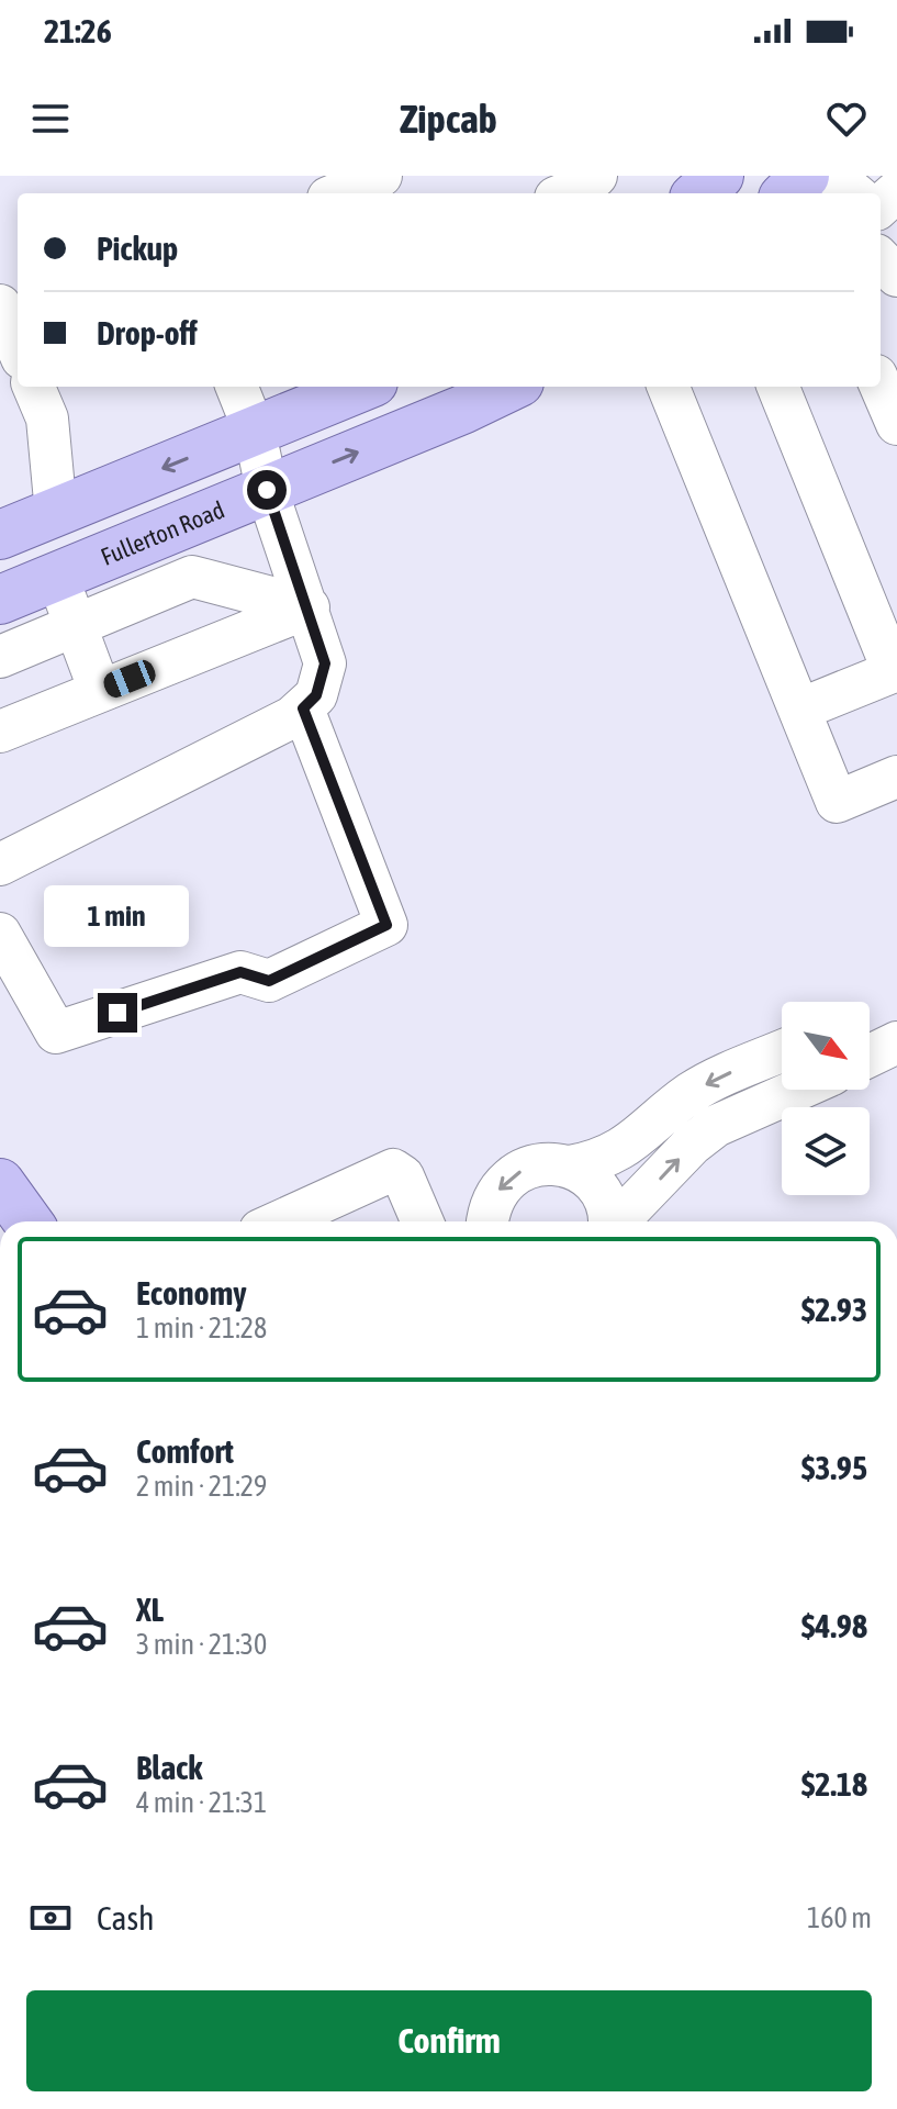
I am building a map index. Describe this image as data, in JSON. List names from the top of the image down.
{
  "streets": {
    "main road": ["Fullerton Road"]
  },
  "north": "bottom right",
  "page": {
    "status": "21:26",
    "header": "Zipcab",
    "banner": ["Pickup", "Drop-off"],
    "bubble": "1 min",
    "list": [
      {
        "name": "Economy",
        "note": "1 min · 21:28",
        "value": "$2.93"
      },
      {
        "name": "Comfort",
        "note": "2 min · 21:29",
        "value": "$3.95"
      },
      {
        "name": "XL",
        "note": "3 min · 21:30",
        "value": "$4.98"
      },
      {
        "name": "Black",
        "note": "4 min · 21:31",
        "value": "$2.18"
      }
    ],
    "pay": ["Cash", "160 m"],
    "buttons": "Confirm"
  }
}
